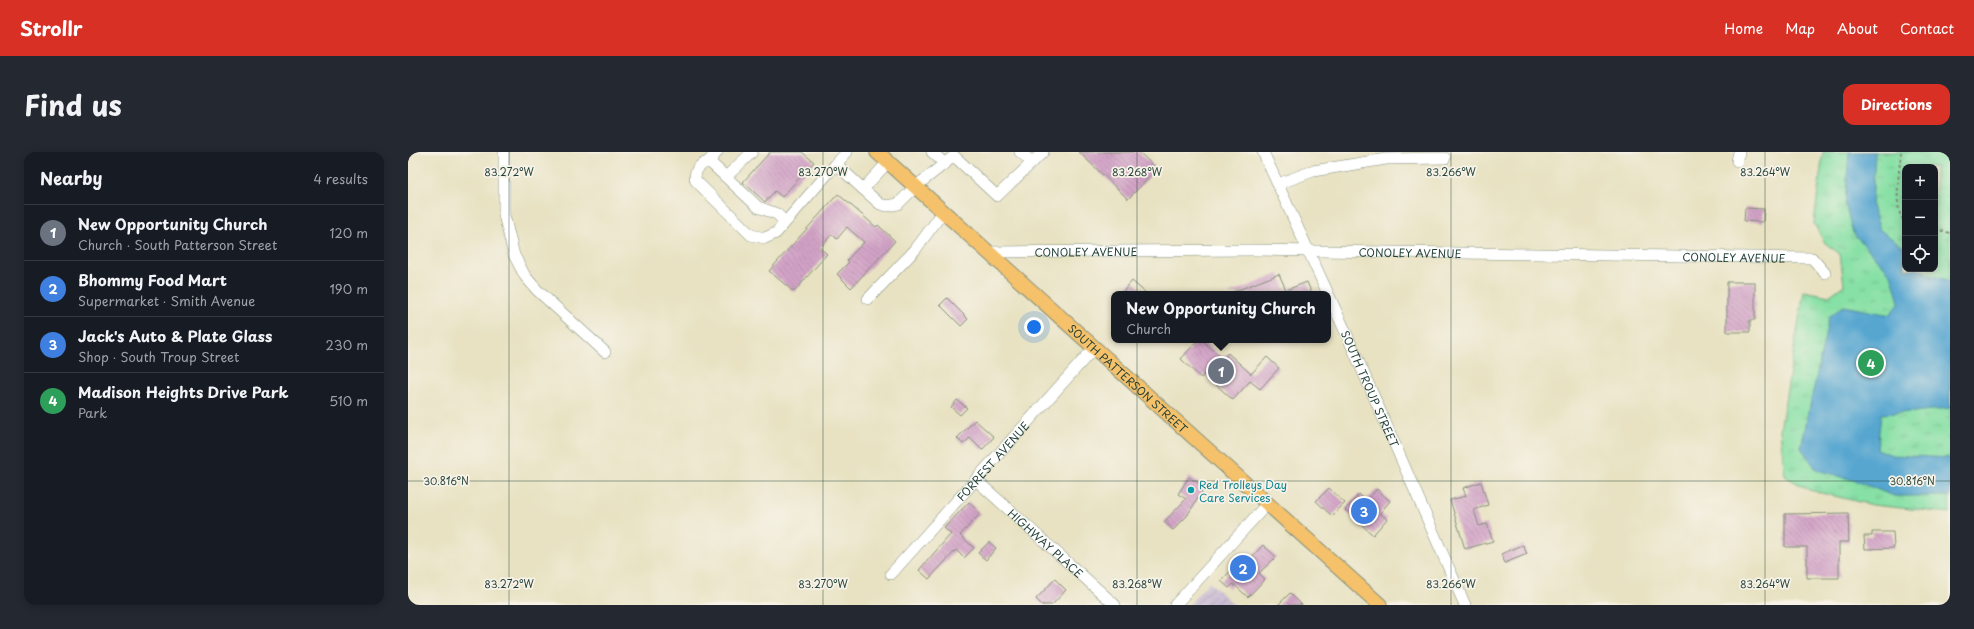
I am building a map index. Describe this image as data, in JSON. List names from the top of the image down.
{
  "streets": {
    "main road": ["SOUTH PATTERSON STREET"],
    "street": [
      "CONOLEY AVENUE",
      "SOUTH TROUP STREET",
      "FORREST AVENUE",
      "HIGHWAY PLACE"
    ]
  },
  "crossings": [
    ["CONOLEY AVENUE", "SOUTH PATTERSON STREET"],
    ["CONOLEY AVENUE", "SOUTH TROUP STREET"],
    ["SOUTH PATTERSON STREET", "FORREST AVENUE"],
    ["FORREST AVENUE", "HIGHWAY PLACE"]
  ],
  "places": ["Red Trolleys Day Care Services"],
  "page": {
    "header": "Strollr",
    "nav": [
      "Home",
      "Map",
      "About",
      "Contact"
    ],
    "title": "Find us",
    "buttons": "Directions",
    "heading": ["Nearby", "4 results"],
    "map_buttons": ["+", "−"],
    "list": [
      {
        "mark": "1",
        "name": "New Opportunity Church",
        "note": "Church · South Patterson Street",
        "value": "120 m"
      },
      {
        "mark": "2",
        "name": "Bhommy Food Mart",
        "note": "Supermarket · Smith Avenue",
        "value": "190 m"
      },
      {
        "mark": "3",
        "name": "Jack's Auto & Plate Glass",
        "note": "Shop · South Troup Street",
        "value": "230 m"
      },
      {
        "mark": "4",
        "name": "Madison Heights Drive Park",
        "note": "Park",
        "value": "510 m"
      }
    ],
    "popup": ["New Opportunity Church", "Church"],
    "pins": [
      "4",
      "1",
      "3",
      "2"
    ]
  },
  "coordinates": [
    "83.272°W",
    "83.270°W",
    "83.268°W",
    "83.266°W",
    "83.264°W",
    "30.816°N"
  ]
}
